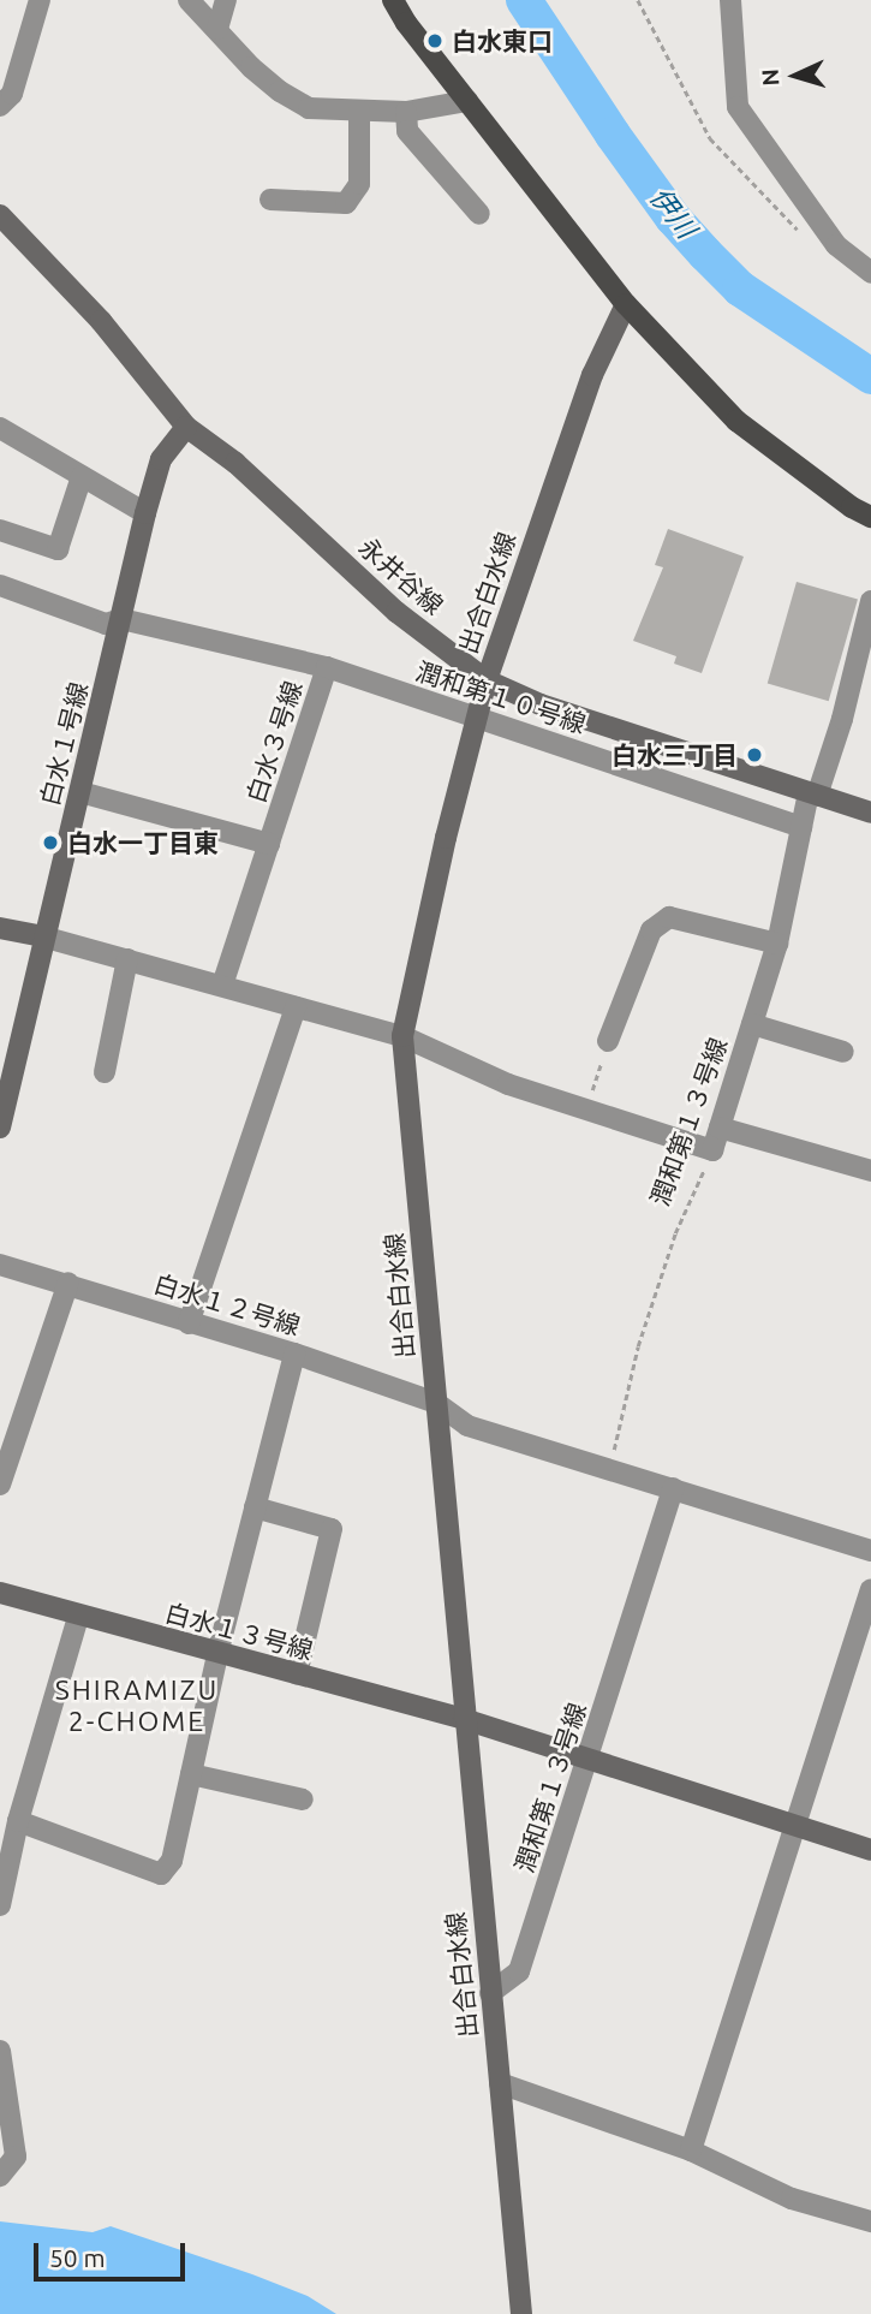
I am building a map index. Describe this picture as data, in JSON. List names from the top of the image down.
{
  "streets": {
    "street": [
      "永井谷線",
      "出合白水線",
      "潤和第１０号線",
      "白水３号線",
      "白水１号線",
      "潤和第１３号線",
      "白水１２号線",
      "白水１３号線"
    ]
  },
  "crossings": [
    ["永井谷線", "出合白水線"],
    ["永井谷線", "白水１号線"],
    ["永井谷線", "潤和第１３号線"],
    ["出合白水線", "潤和第１０号線"],
    ["出合白水線", "潤和第１３号線"],
    ["出合白水線", "白水１２号線"],
    ["出合白水線", "白水１３号線"],
    ["潤和第１０号線", "白水３号線"],
    ["潤和第１０号線", "潤和第１３号線"],
    ["白水３号線", "白水１号線"],
    ["潤和第１３号線", "白水１２号線"],
    ["潤和第１３号線", "白水１３号線"]
  ],
  "districts": ["SHIRAMIZU 2-CHOME"],
  "water": ["伊川"],
  "places": ["白水東口", "白水三丁目", "白水一丁目東"],
  "scale_bar": "50 m",
  "north": "left"
}
